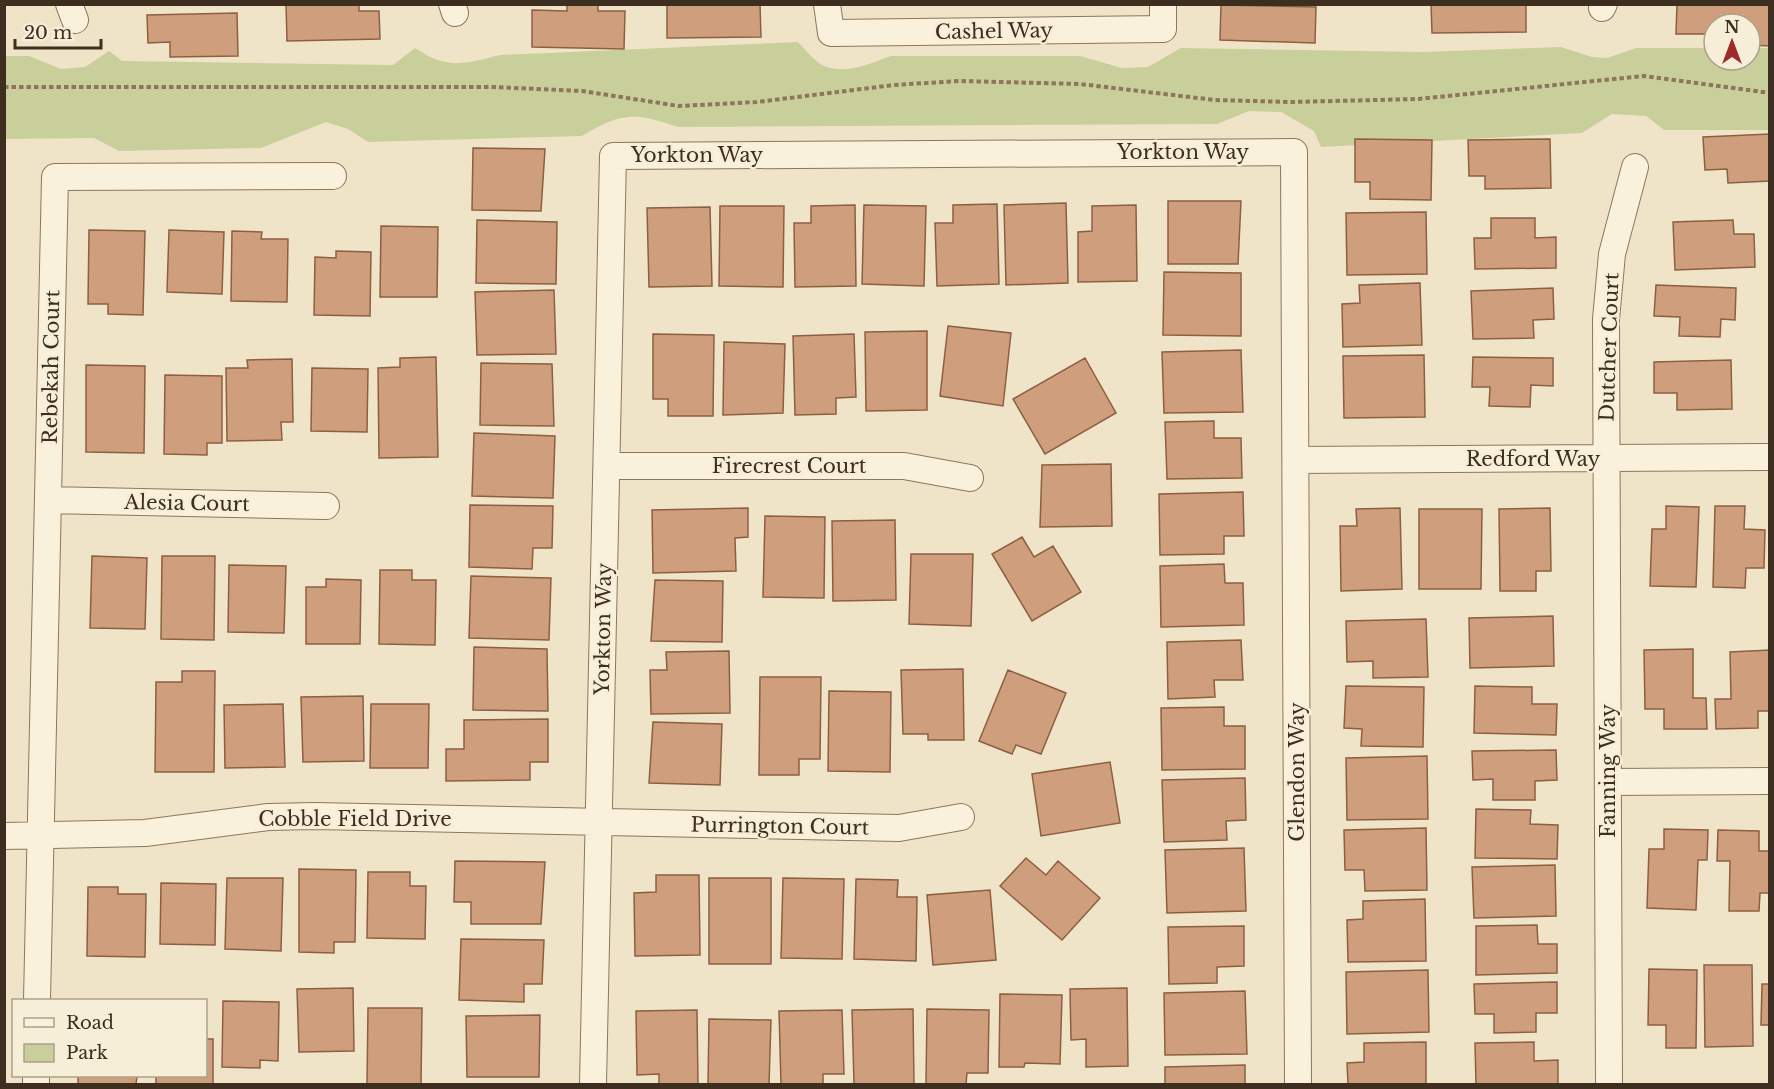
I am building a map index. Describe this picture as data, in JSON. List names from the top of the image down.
{
  "streets": {
    "street": [
      "Cashel Way",
      "Yorkton Way",
      "Dutcher Court",
      "Rebekah Court",
      "Redford Way",
      "Firecrest Court",
      "Alesia Court",
      "Fanning Way",
      "Glendon Way",
      "Cobble Field Drive",
      "Purrington Court"
    ]
  },
  "crossings": [
    ["Yorkton Way", "Redford Way"],
    ["Yorkton Way", "Firecrest Court"],
    ["Yorkton Way", "Glendon Way"],
    ["Yorkton Way", "Cobble Field Drive"],
    ["Yorkton Way", "Purrington Court"],
    ["Dutcher Court", "Redford Way"],
    ["Dutcher Court", "Fanning Way"],
    ["Rebekah Court", "Alesia Court"],
    ["Rebekah Court", "Cobble Field Drive"],
    ["Redford Way", "Fanning Way"],
    ["Redford Way", "Glendon Way"],
    ["Cobble Field Drive", "Purrington Court"]
  ],
  "legend": ["Road", "Park"],
  "scale_bar": "20 m",
  "north": "top"
}
